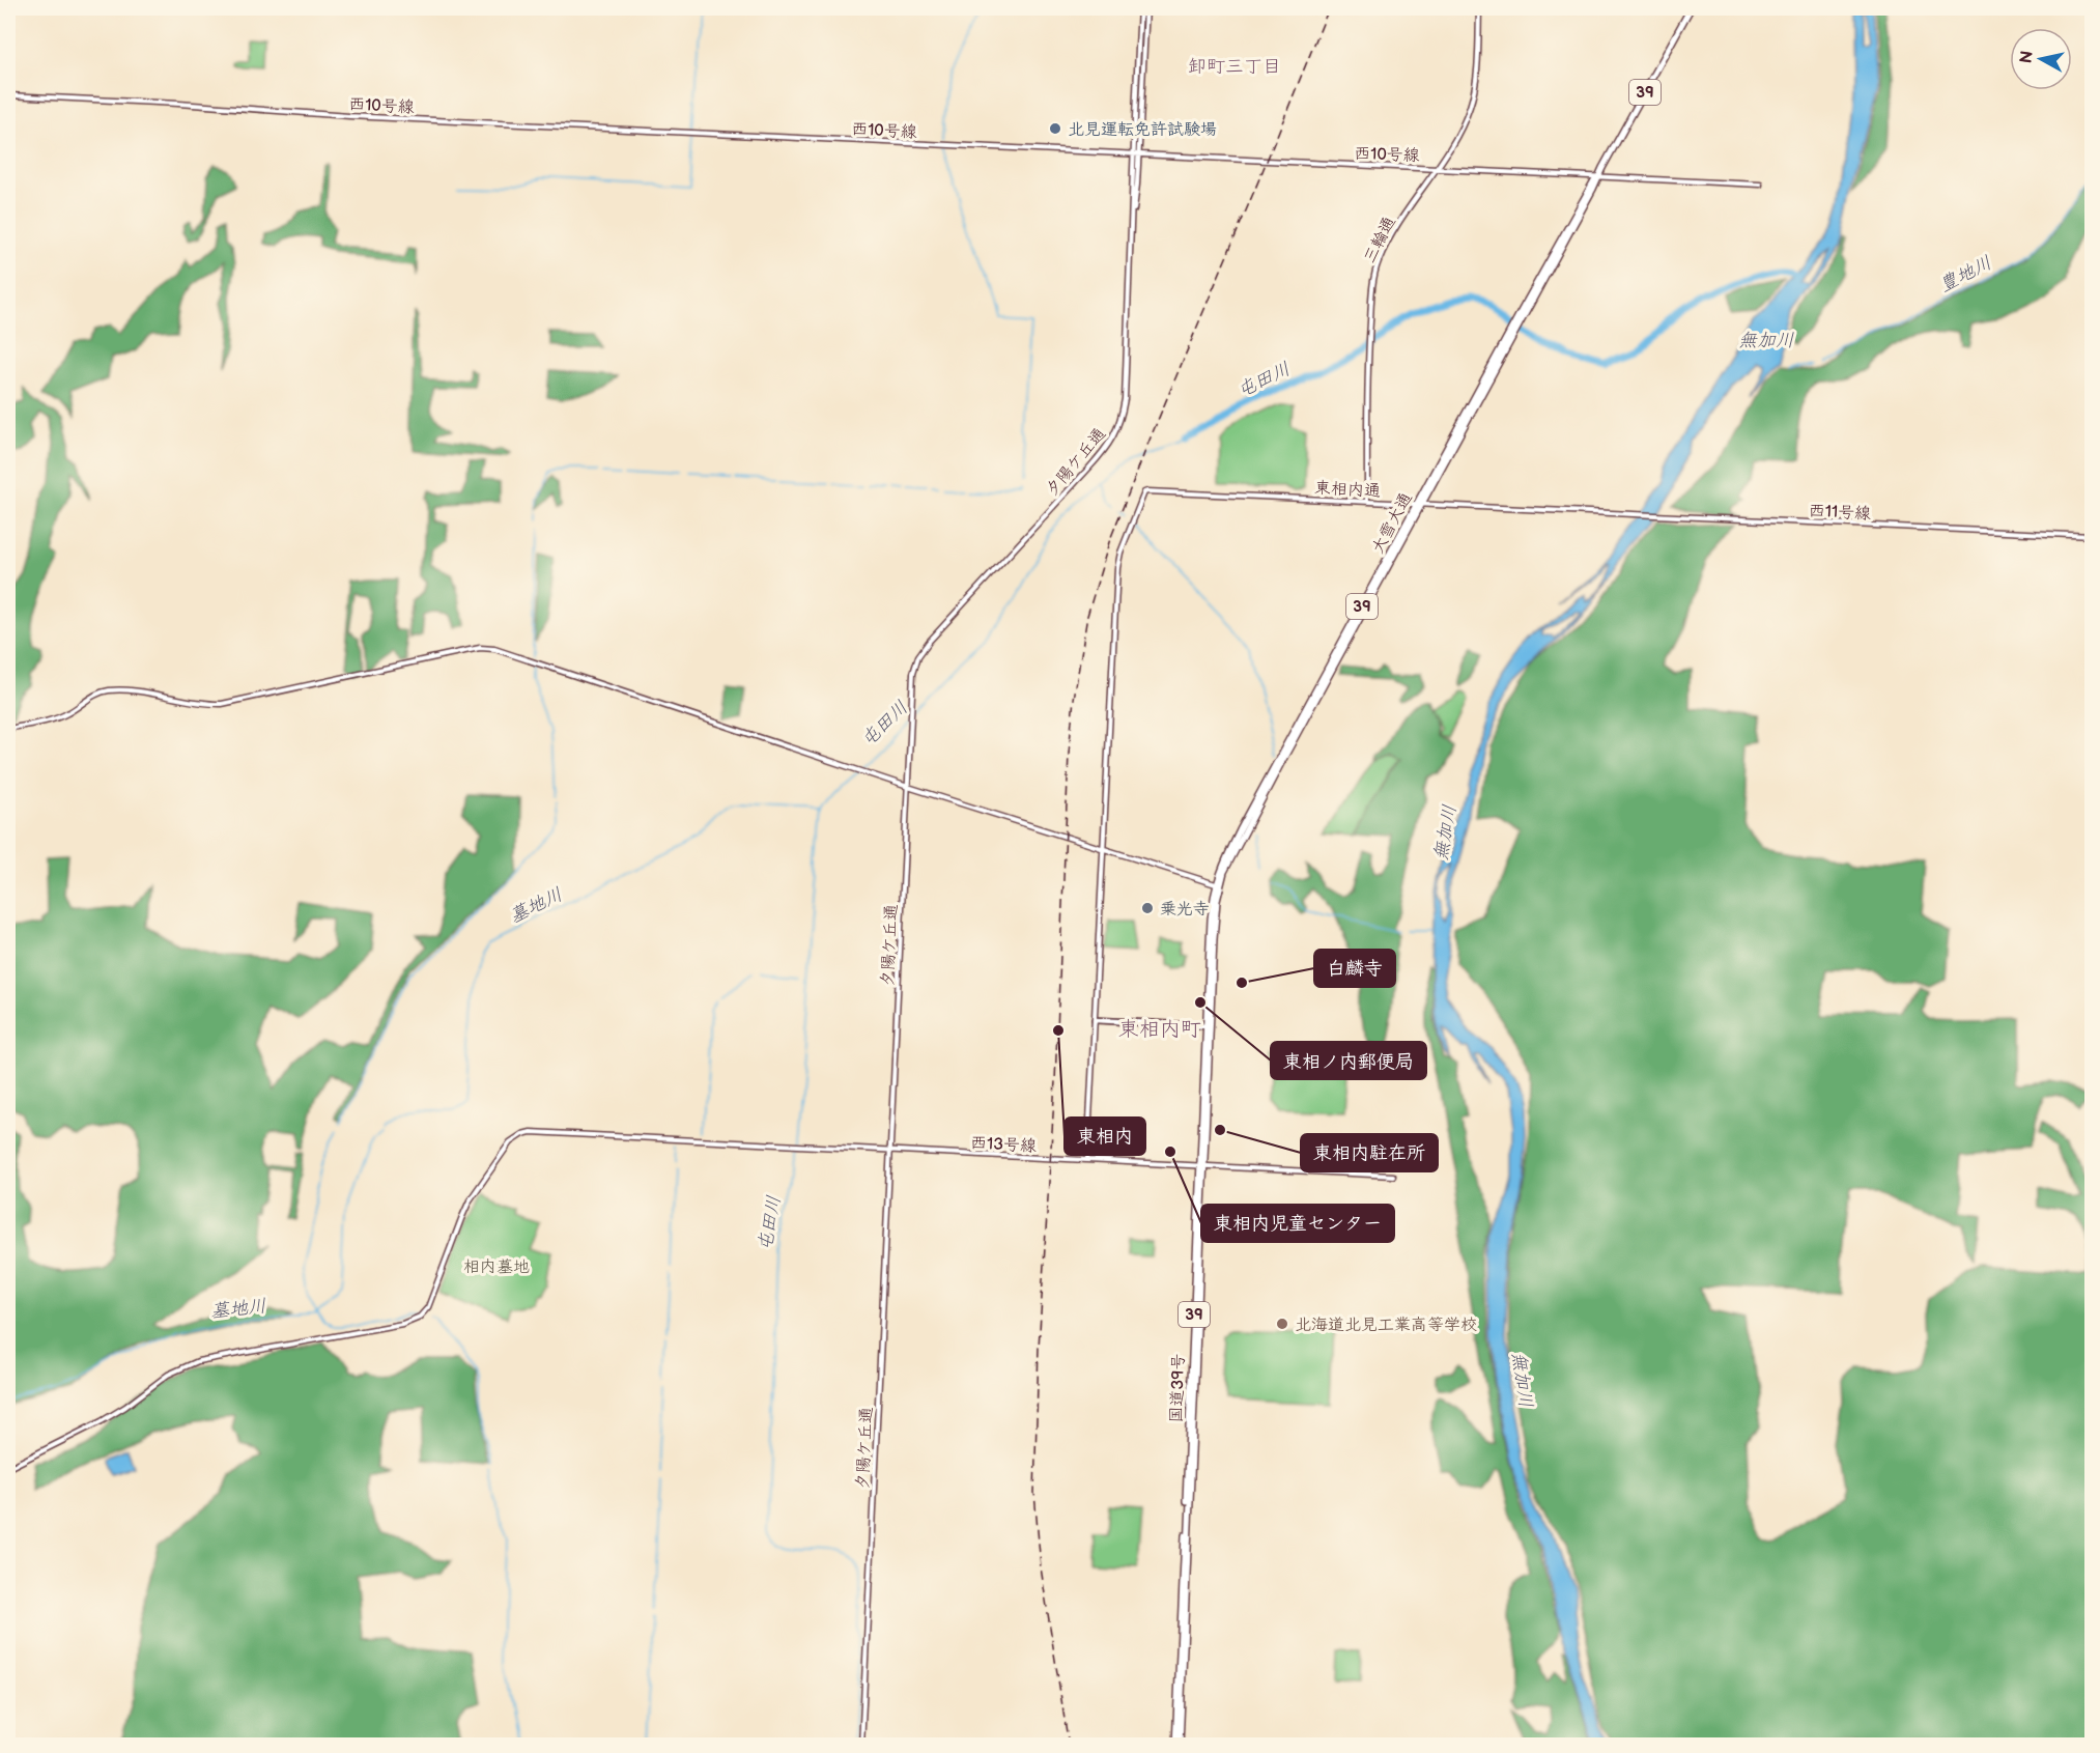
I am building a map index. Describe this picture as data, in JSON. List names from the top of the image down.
{
  "streets": {
    "highway": ["39", "大雪大通", "国道39号"],
    "street": [
      "西10号線",
      "三輪通",
      "夕陽ケ丘通",
      "東相内通",
      "西11号線",
      "西13号線"
    ]
  },
  "crossings": [
    ["西10号線", "三輪通"],
    ["西10号線", "夕陽ケ丘通"],
    ["西10号線", "大雪大通"],
    ["三輪通", "東相内通"],
    ["夕陽ケ丘通", "西13号線"],
    ["東相内通", "西11号線"],
    ["東相内通", "大雪大通"],
    ["大雪大通", "国道39号"],
    ["西13号線", "国道39号"]
  ],
  "districts": ["卸町三丁目", "東相内町"],
  "water": [
    "豊地川",
    "無加川",
    "屯田川",
    "墓地川"
  ],
  "parks": ["相内墓地"],
  "places": [
    "北見運転免許試験場",
    "乗光寺",
    "白麟寺",
    "東相ノ内郵便局",
    "東相内",
    "東相内駐在所",
    "東相内児童センター",
    "北海道北見工業高等学校"
  ],
  "north": "left"
}
